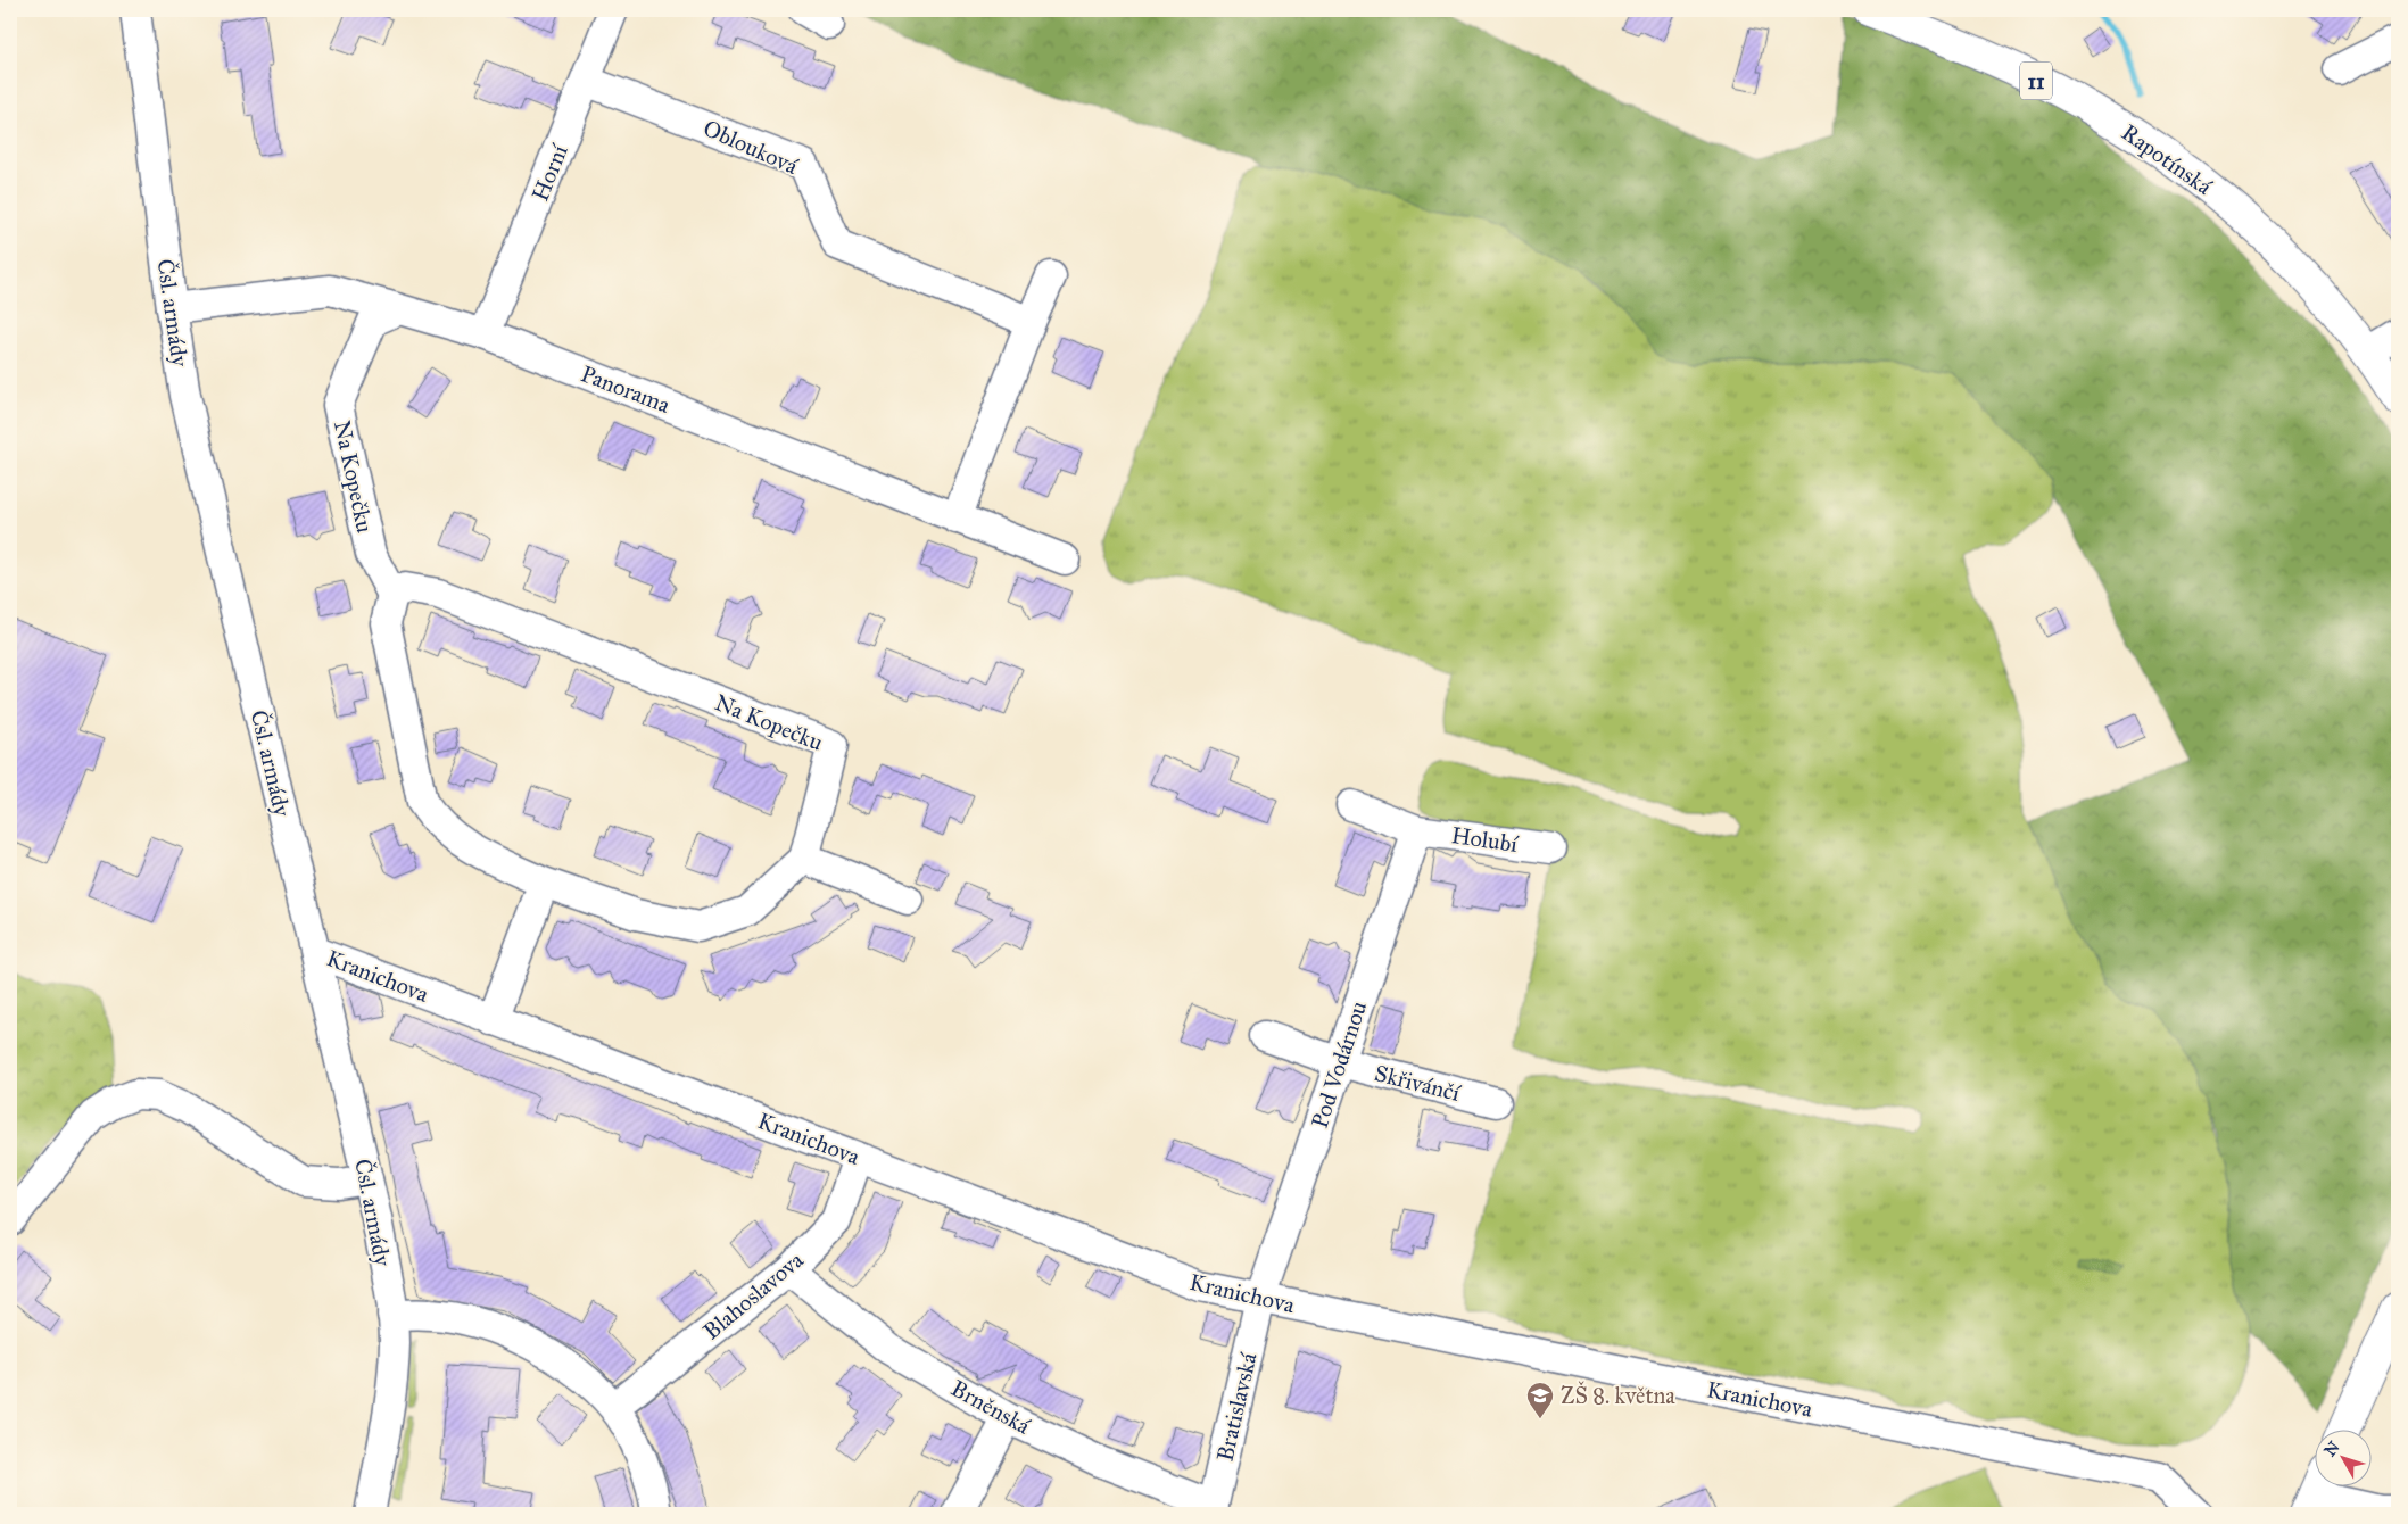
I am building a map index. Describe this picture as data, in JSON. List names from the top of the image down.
{
  "streets": {
    "main road": ["11", "Rapotínská"],
    "street": [
      "Oblouková",
      "Horní",
      "Čsl. armády",
      "Panorama",
      "Na Kopečku",
      "Holubí",
      "Kranichova",
      "Pod Vodárnou",
      "Skřivánčí",
      "Blahoslavova",
      "Brněnská",
      "Bratislavská"
    ]
  },
  "crossings": [
    ["Oblouková", "Horní"],
    ["Horní", "Panorama"],
    ["Čsl. armády", "Panorama"],
    ["Čsl. armády", "Kranichova"],
    ["Panorama", "Na Kopečku"],
    ["Holubí", "Pod Vodárnou"],
    ["Kranichova", "Pod Vodárnou"],
    ["Kranichova", "Blahoslavova"],
    ["Kranichova", "Bratislavská"],
    ["Pod Vodárnou", "Skřivánčí"],
    ["Pod Vodárnou", "Bratislavská"],
    ["Blahoslavova", "Brněnská"],
    ["Brněnská", "Bratislavská"]
  ],
  "places": {
    "school or university": ["ZŠ 8. května"]
  },
  "north": "top left"
}
